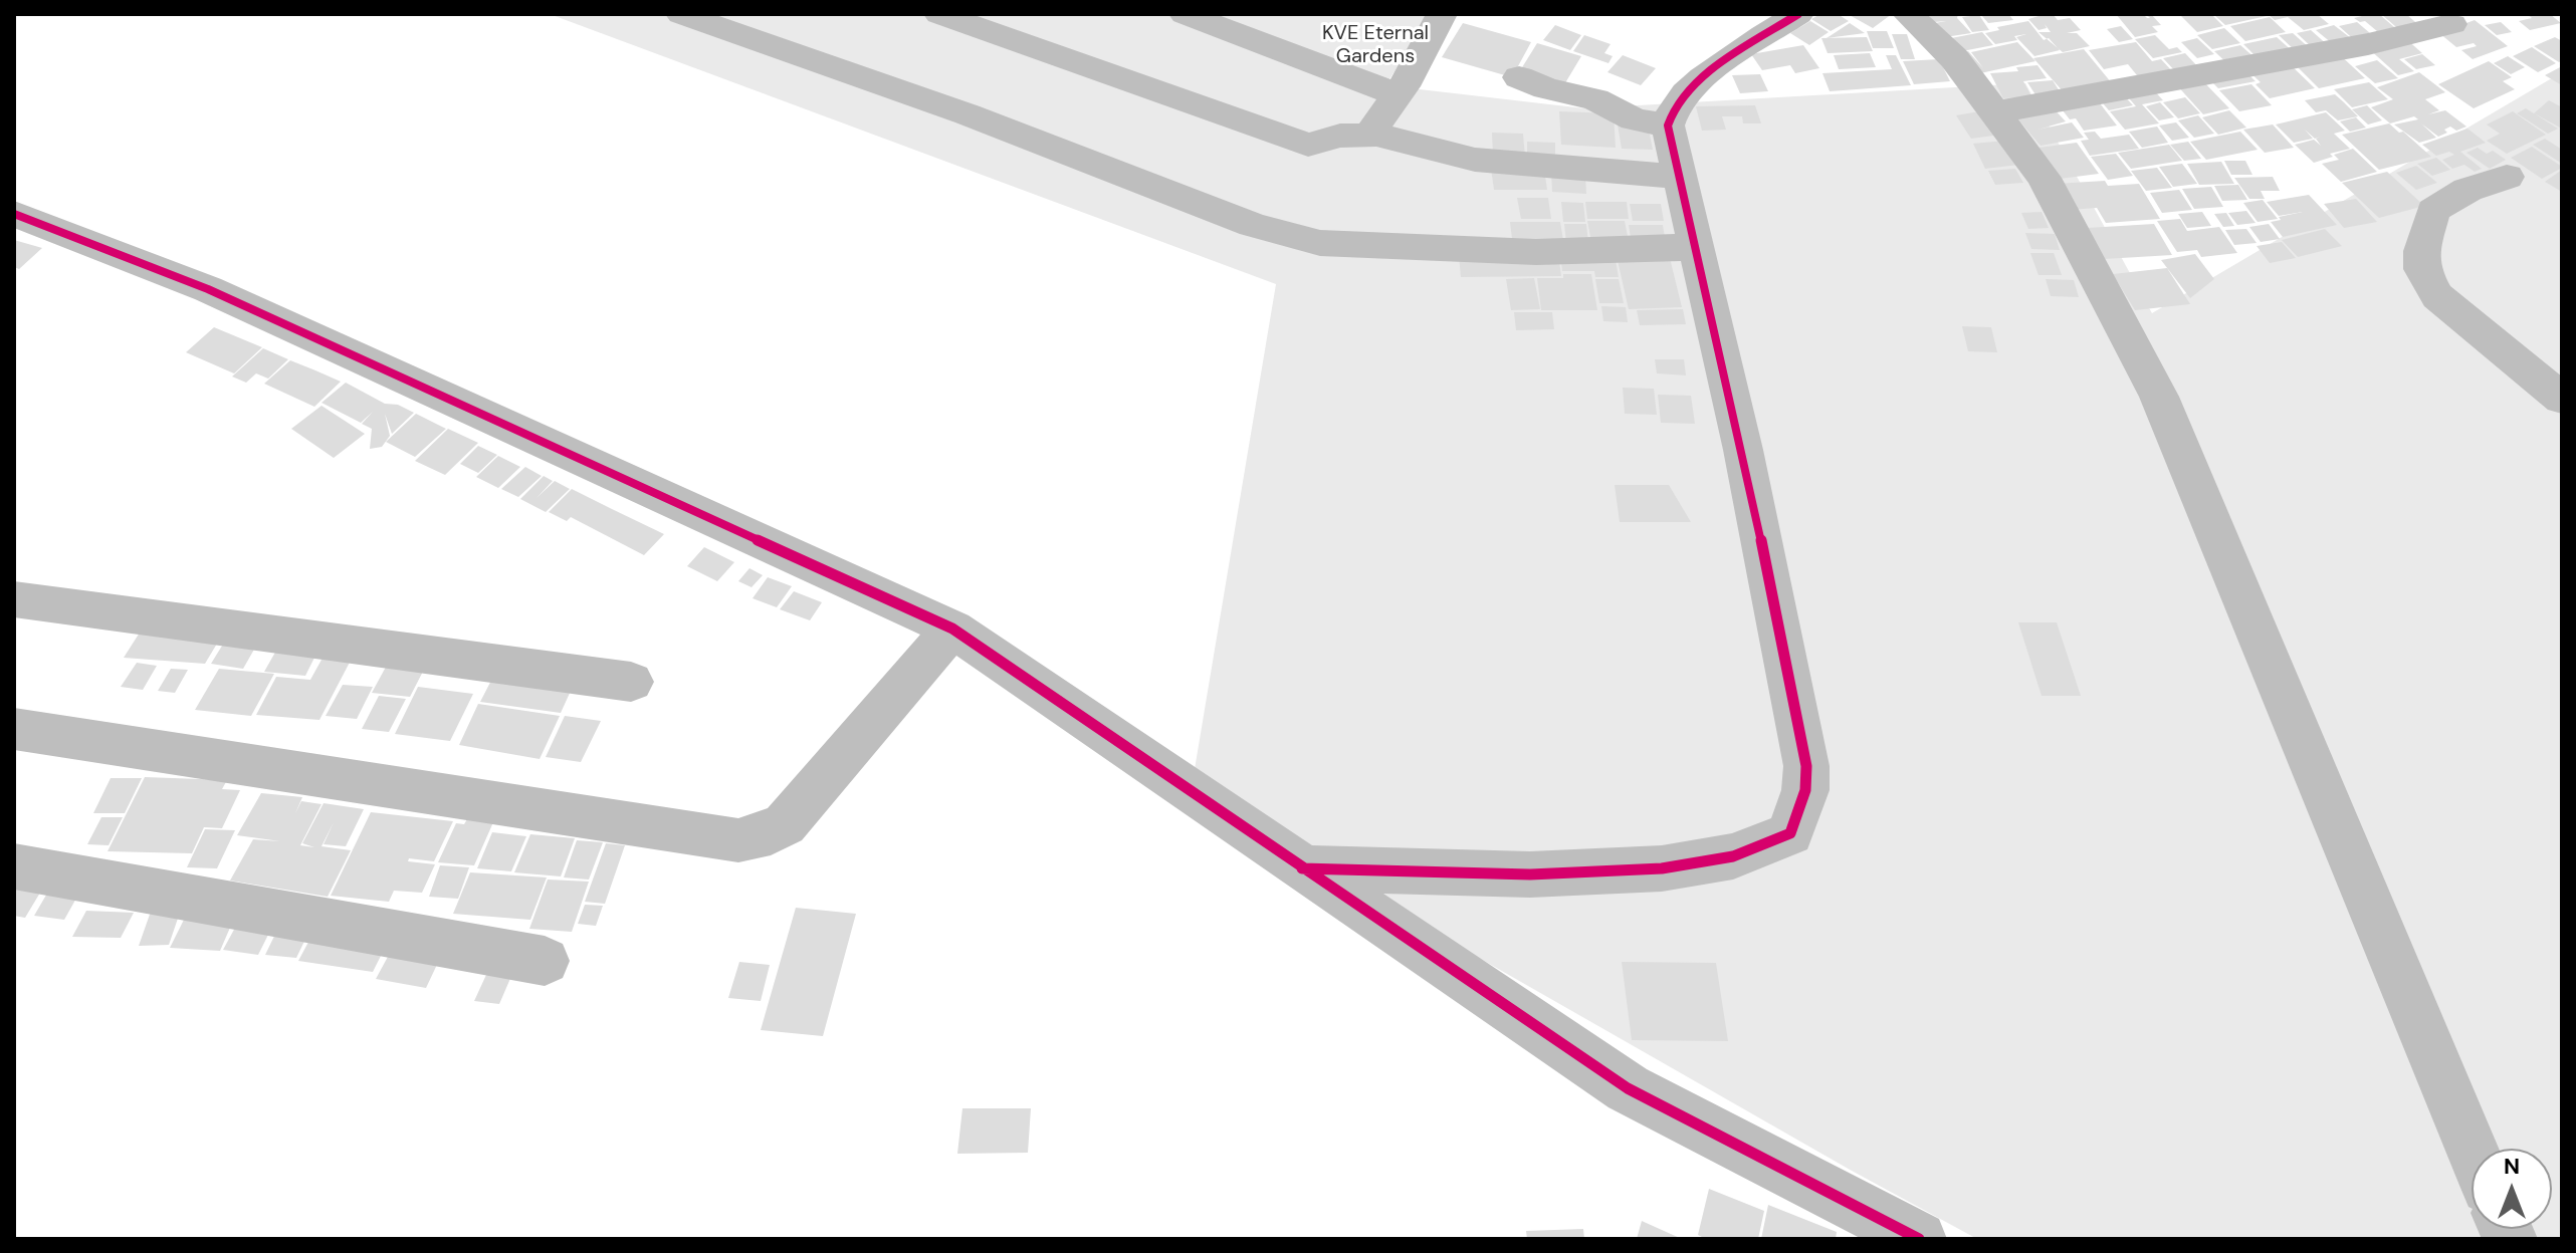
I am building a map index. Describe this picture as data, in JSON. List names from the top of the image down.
{
  "parks": ["KVE Eternal Gardens"],
  "north": "top"
}
